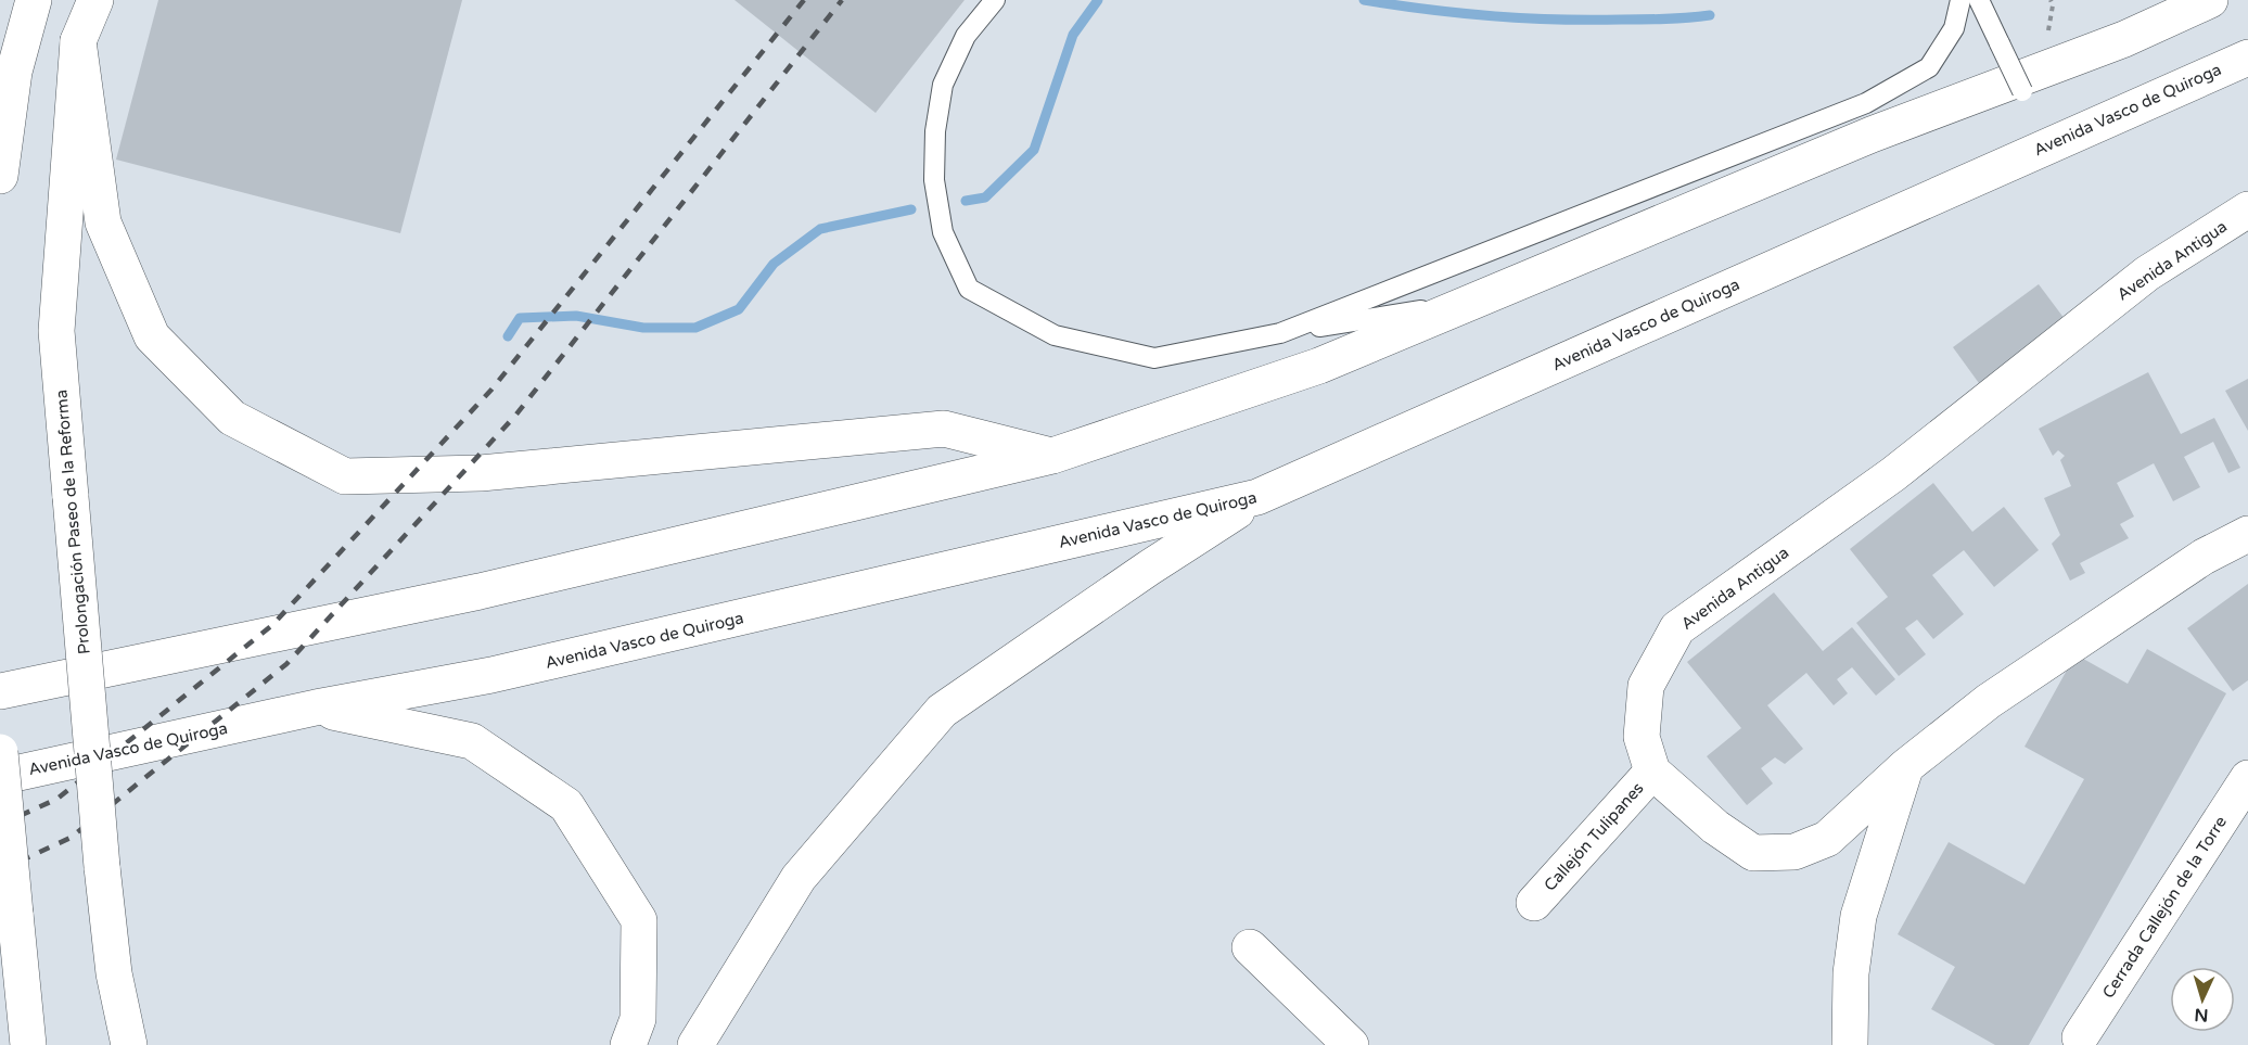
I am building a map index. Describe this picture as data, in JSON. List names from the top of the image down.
{
  "streets": {
    "main road": [
      "Avenida Vasco de Quiroga",
      "Avenida Antigua",
      "Prolongación Paseo de la Reforma",
      "Callejón Tulipanes",
      "Cerrada Callejón de la Torre"
    ]
  },
  "crossings": [
    ["Avenida Antigua", "Callejón Tulipanes"]
  ],
  "north": "bottom"
}
